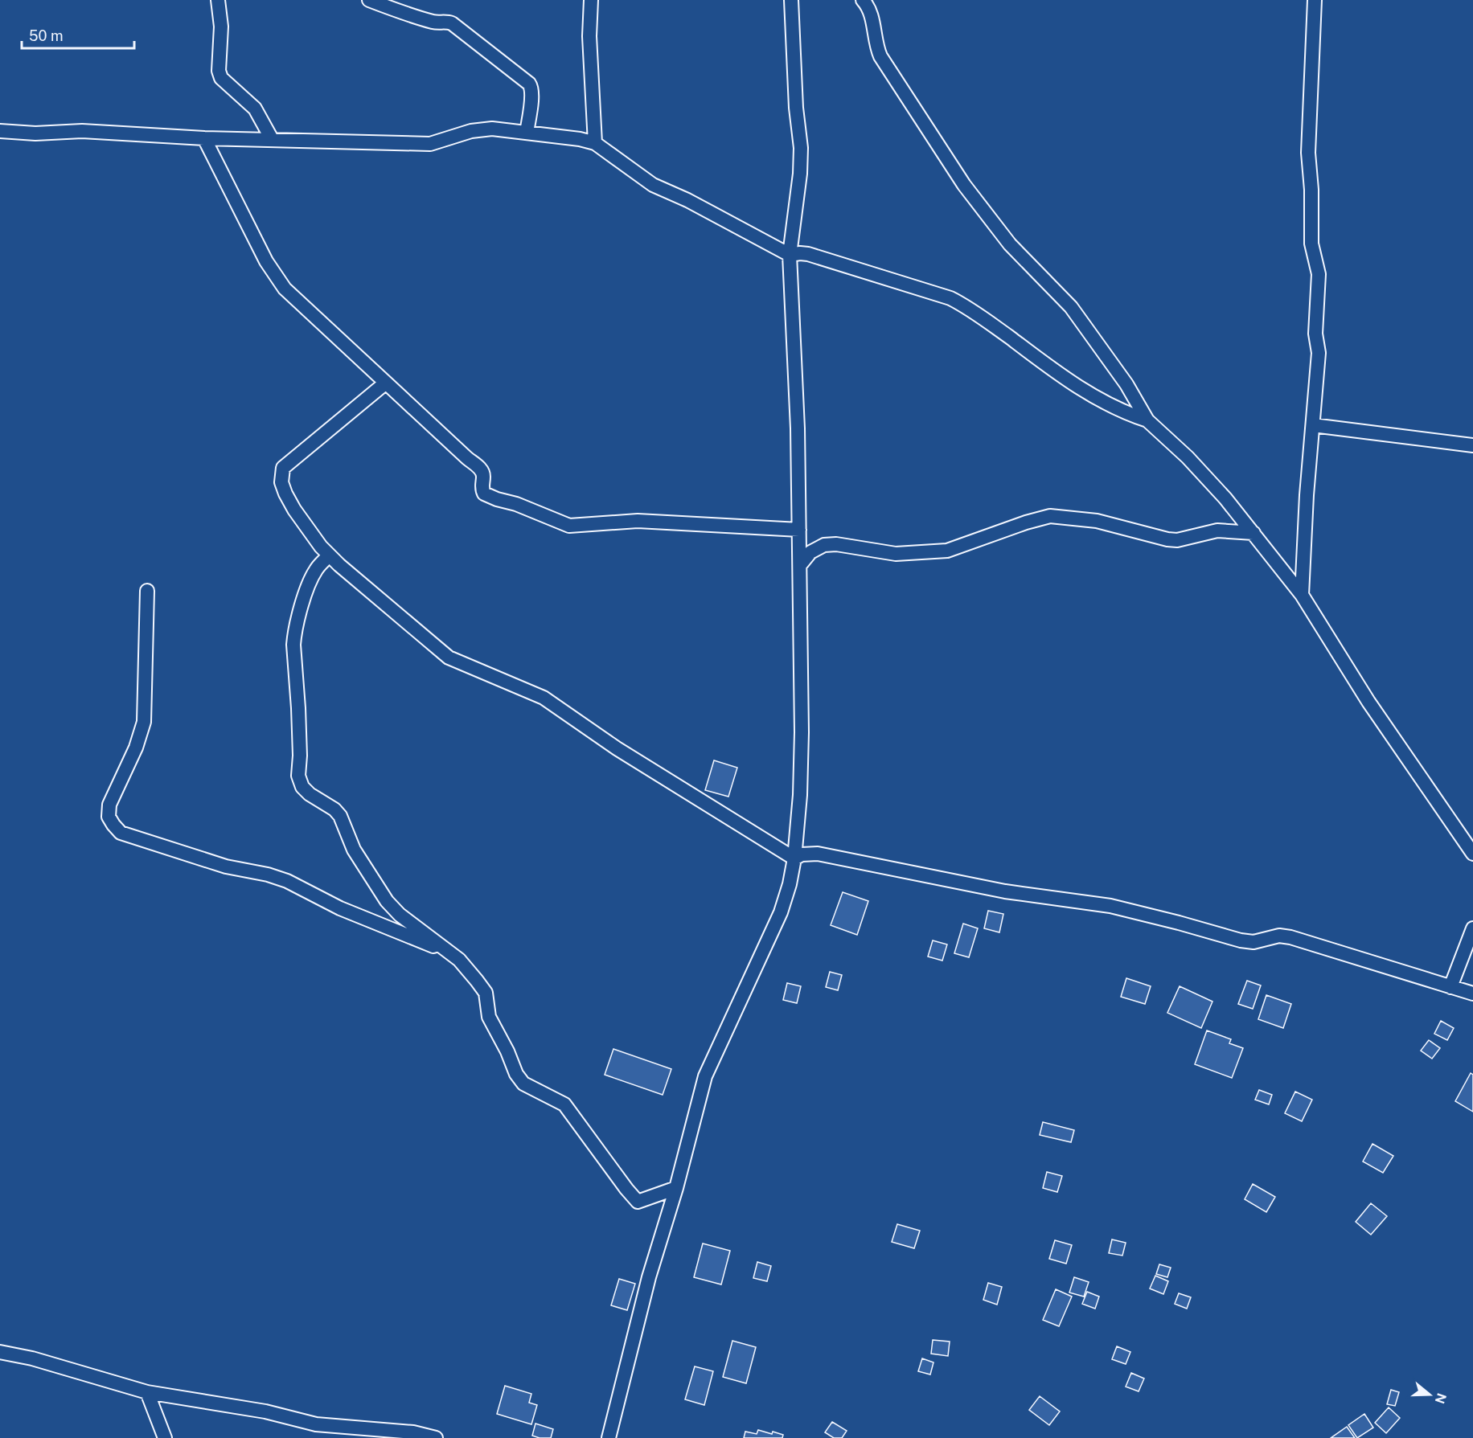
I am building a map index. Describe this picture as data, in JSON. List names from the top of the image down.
{
  "scale_bar": "50 m",
  "north": "right"
}
